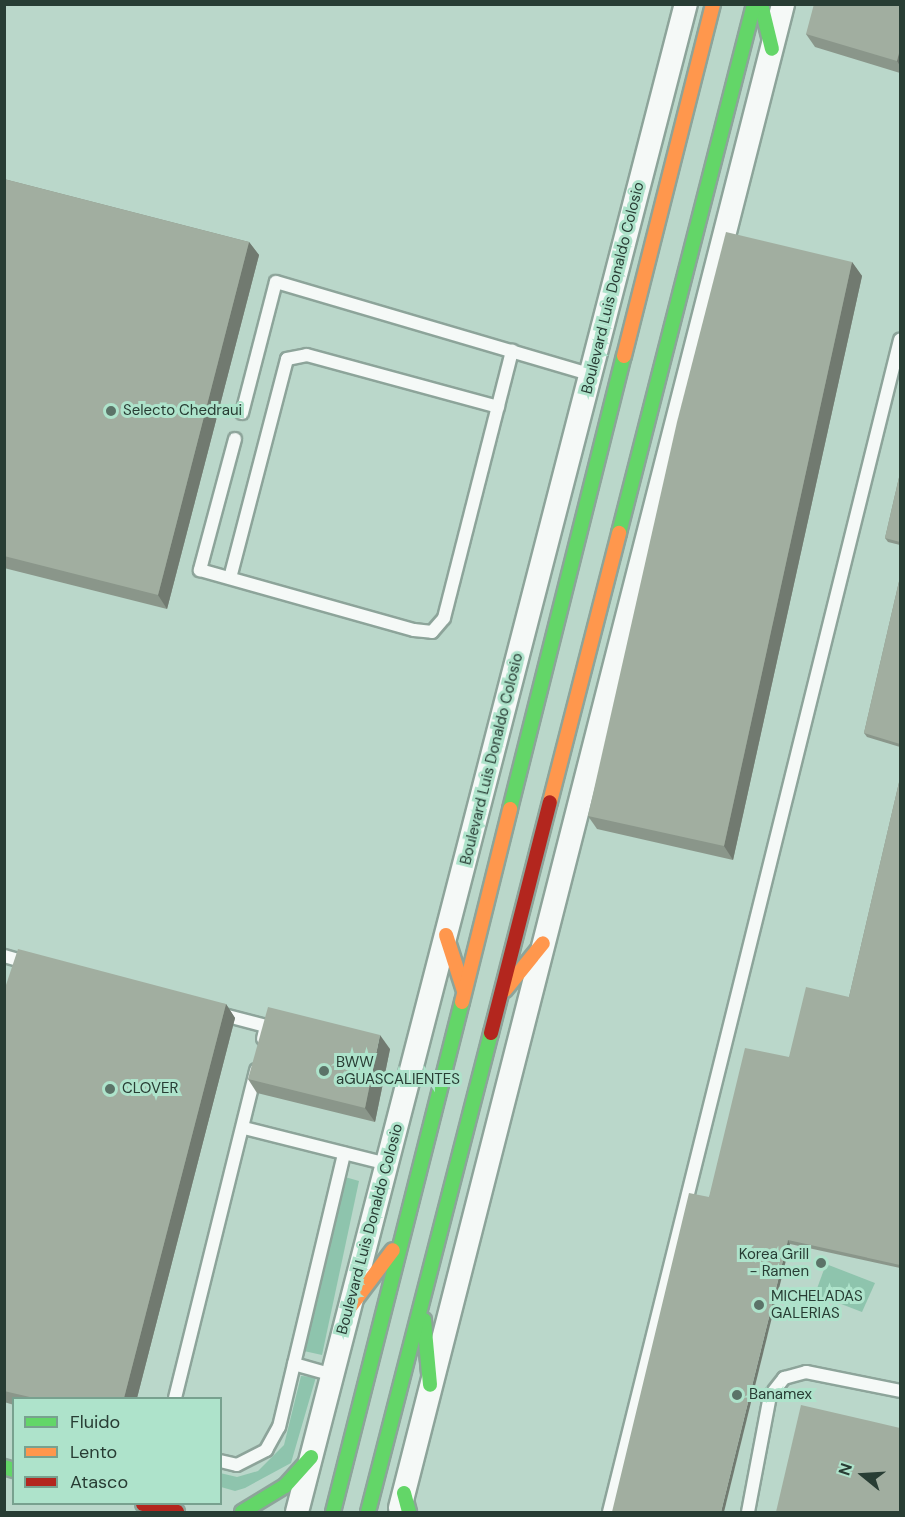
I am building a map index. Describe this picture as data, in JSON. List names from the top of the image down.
{
  "streets": {
    "main road": ["Boulevard Luis Donaldo Colosio"]
  },
  "places": [
    "Selecto Chedraui",
    "BWW aGUASCALIENTES",
    "CLOVER",
    "Korea Grill - Ramen",
    "MICHELADAS GALERIAS",
    "Banamex"
  ],
  "legend": ["Fluido", "Lento", "Atasco"],
  "north": "left"
}
